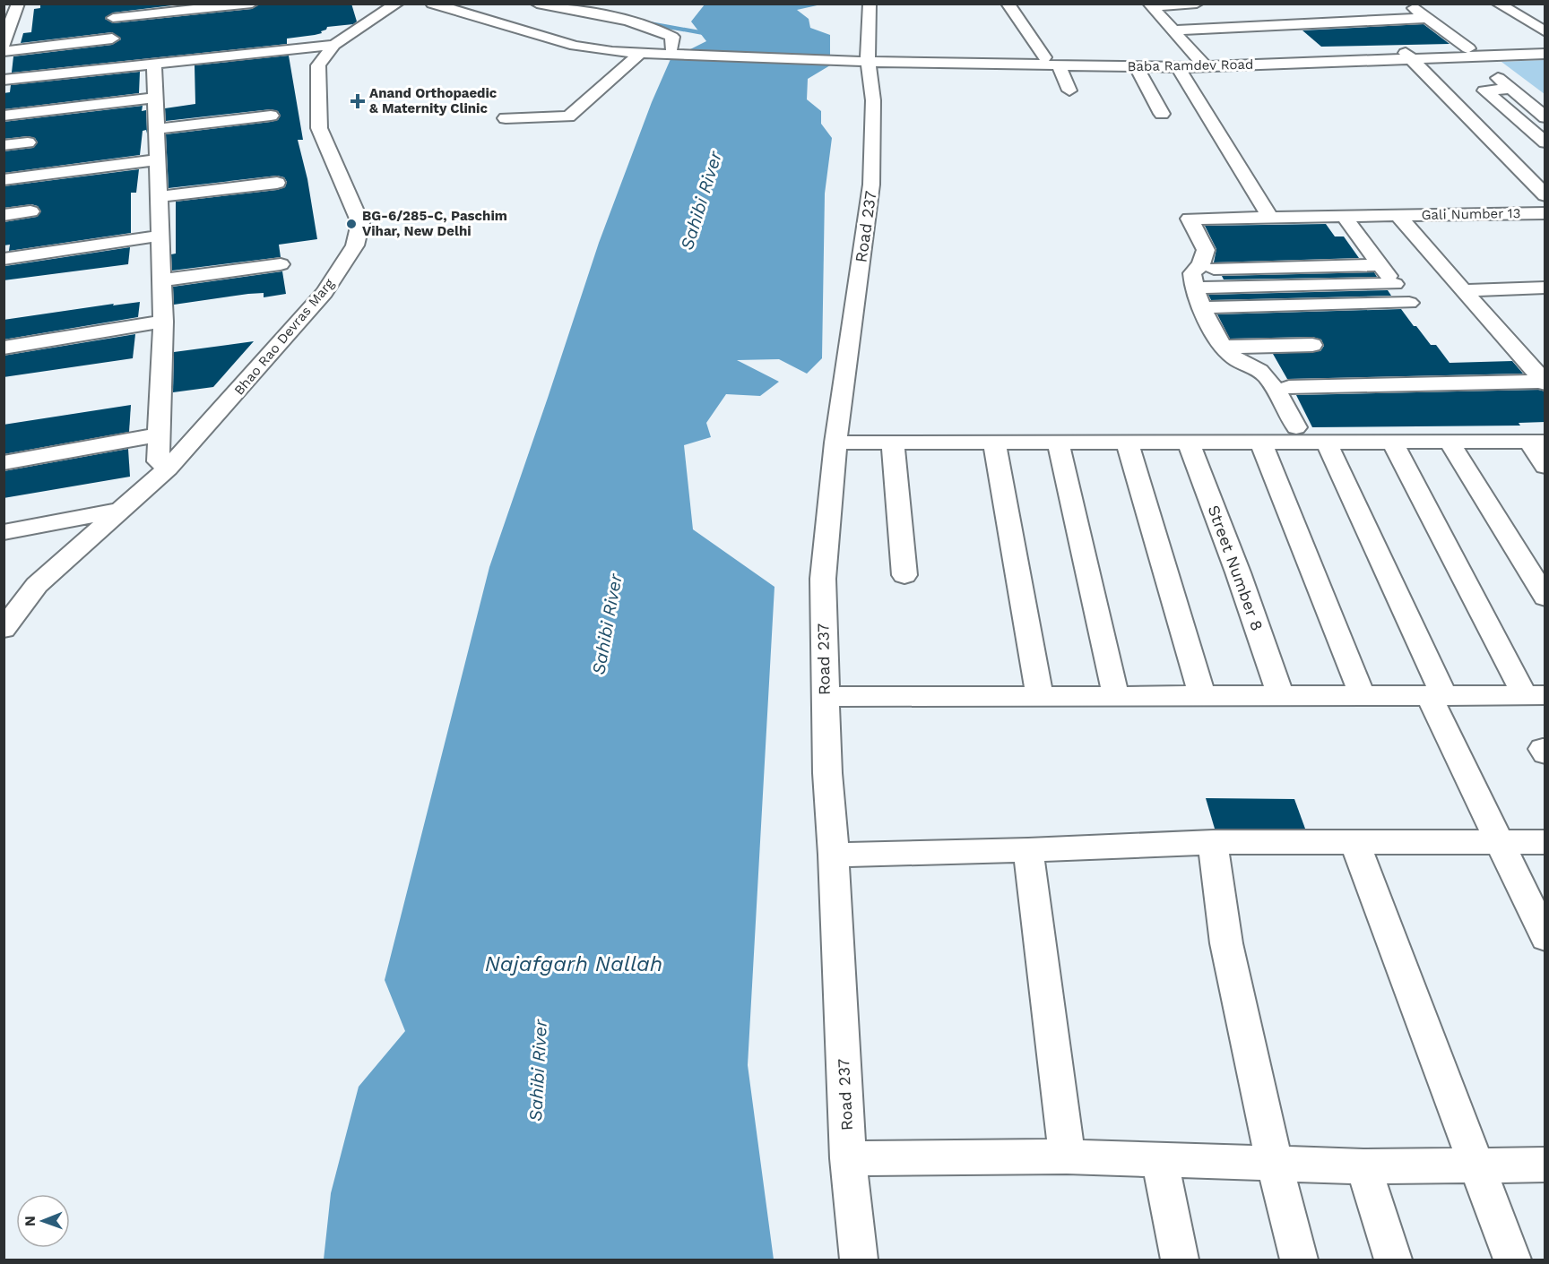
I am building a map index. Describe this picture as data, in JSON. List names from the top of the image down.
{
  "streets": {
    "street": [
      "Baba Ramdev Road",
      "Gali Number 13",
      "Road 237",
      "Bhao Rao Devras Marg",
      "Street Number 8"
    ]
  },
  "crossings": [
    ["Baba Ramdev Road", "Road 237"]
  ],
  "water": ["Sahibi River", "Najafgarh Nallah"],
  "places": {
    "health": ["Anand Orthopaedic & Maternity Clinic"],
    "other": ["BG-6/285-C, Paschim Vihar, New Delhi"]
  },
  "north": "left"
}
